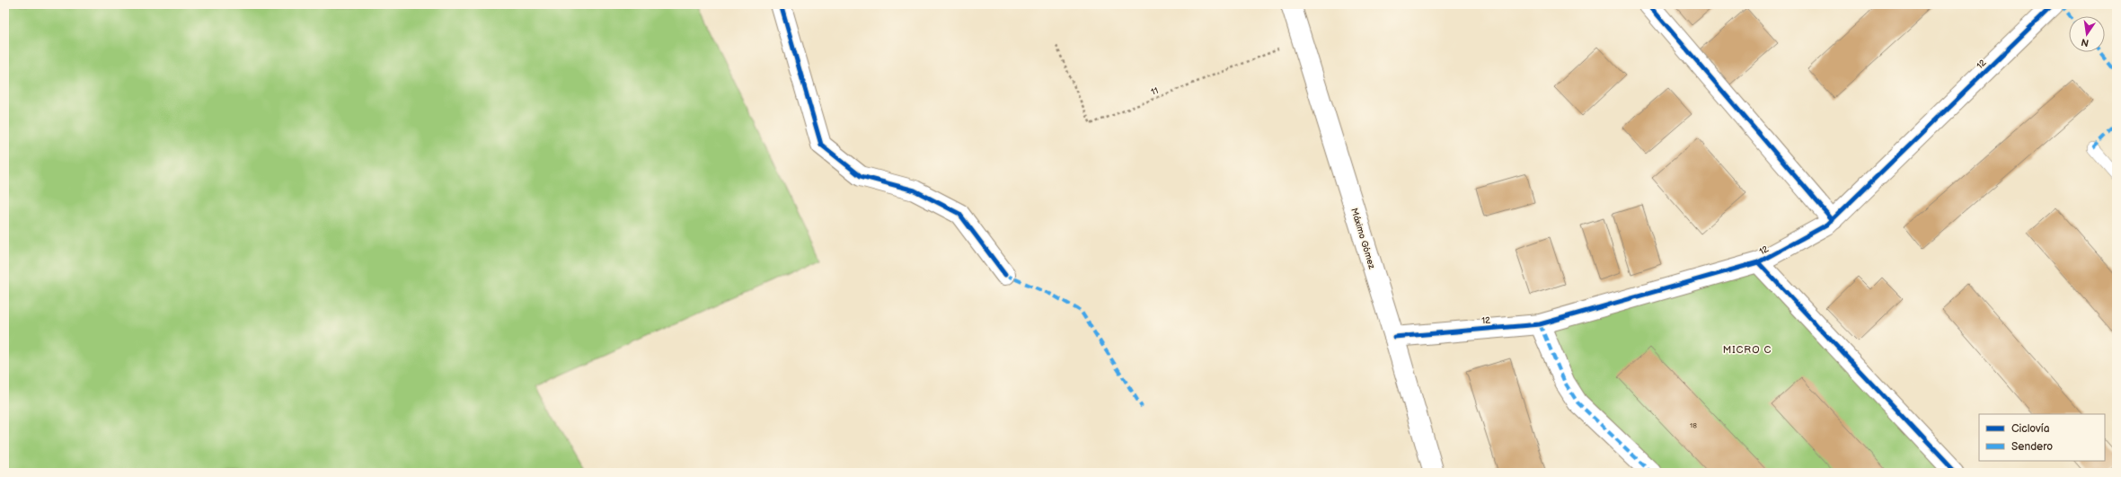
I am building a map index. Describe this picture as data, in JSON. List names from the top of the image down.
{
  "streets": {
    "street": ["12", "Máximo Gómez"],
    "path": ["11"]
  },
  "crossings": [
    ["12", "Máximo Gómez"],
    ["11", "Máximo Gómez"]
  ],
  "districts": ["MICRO C"],
  "house_numbers": ["18"],
  "legend": ["Ciclovía", "Sendero"],
  "north": "bottom"
}
